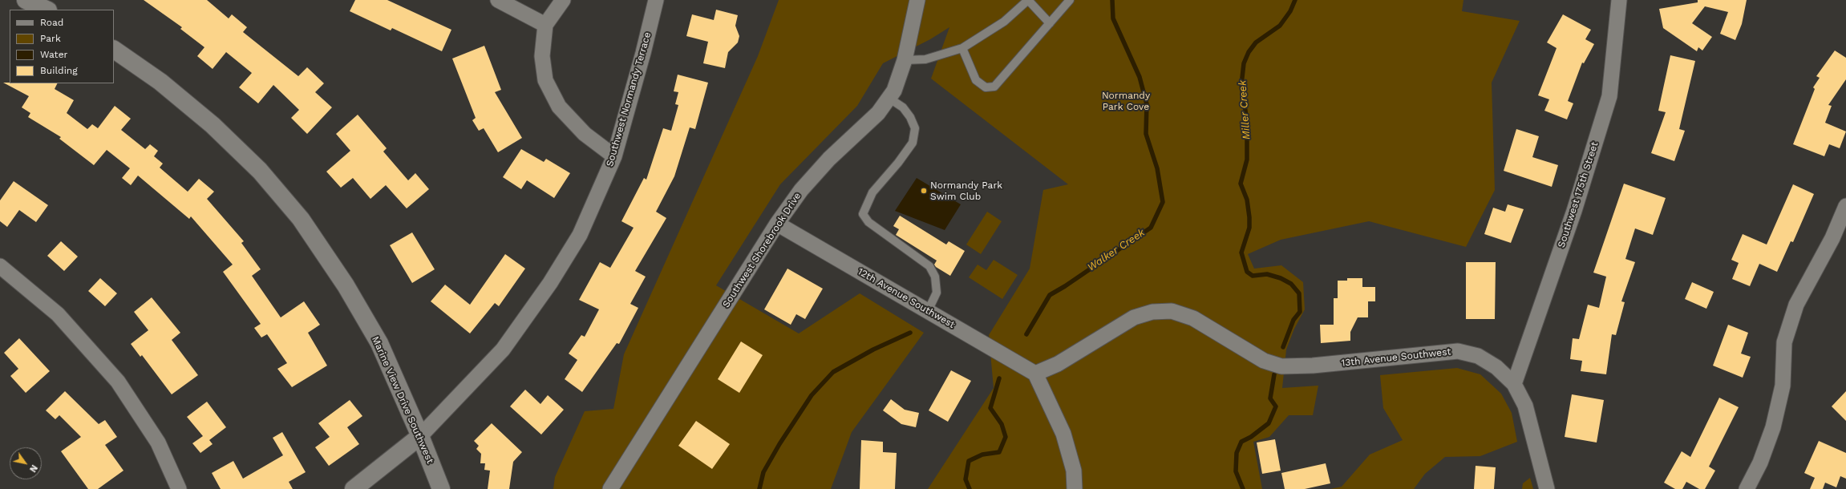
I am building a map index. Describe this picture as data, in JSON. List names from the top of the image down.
{
  "streets": {
    "street": [
      "Southwest Normandy Terrace",
      "Southwest 175th Street",
      "Southwest Shorebrook Drive",
      "12th Avenue Southwest",
      "13th Avenue Southwest",
      "Marine View Drive Southwest"
    ]
  },
  "crossings": [
    ["Southwest Normandy Terrace", "Marine View Drive Southwest"],
    ["Southwest 175th Street", "13th Avenue Southwest"],
    ["Southwest Shorebrook Drive", "12th Avenue Southwest"],
    ["12th Avenue Southwest", "13th Avenue Southwest"]
  ],
  "water": ["Miller Creek", "Walker Creek"],
  "parks": ["Normandy Park Cove"],
  "places": ["Normandy Park Swim Club"],
  "legend": [
    "Road",
    "Park",
    "Water",
    "Building"
  ],
  "north": "bottom right"
}
